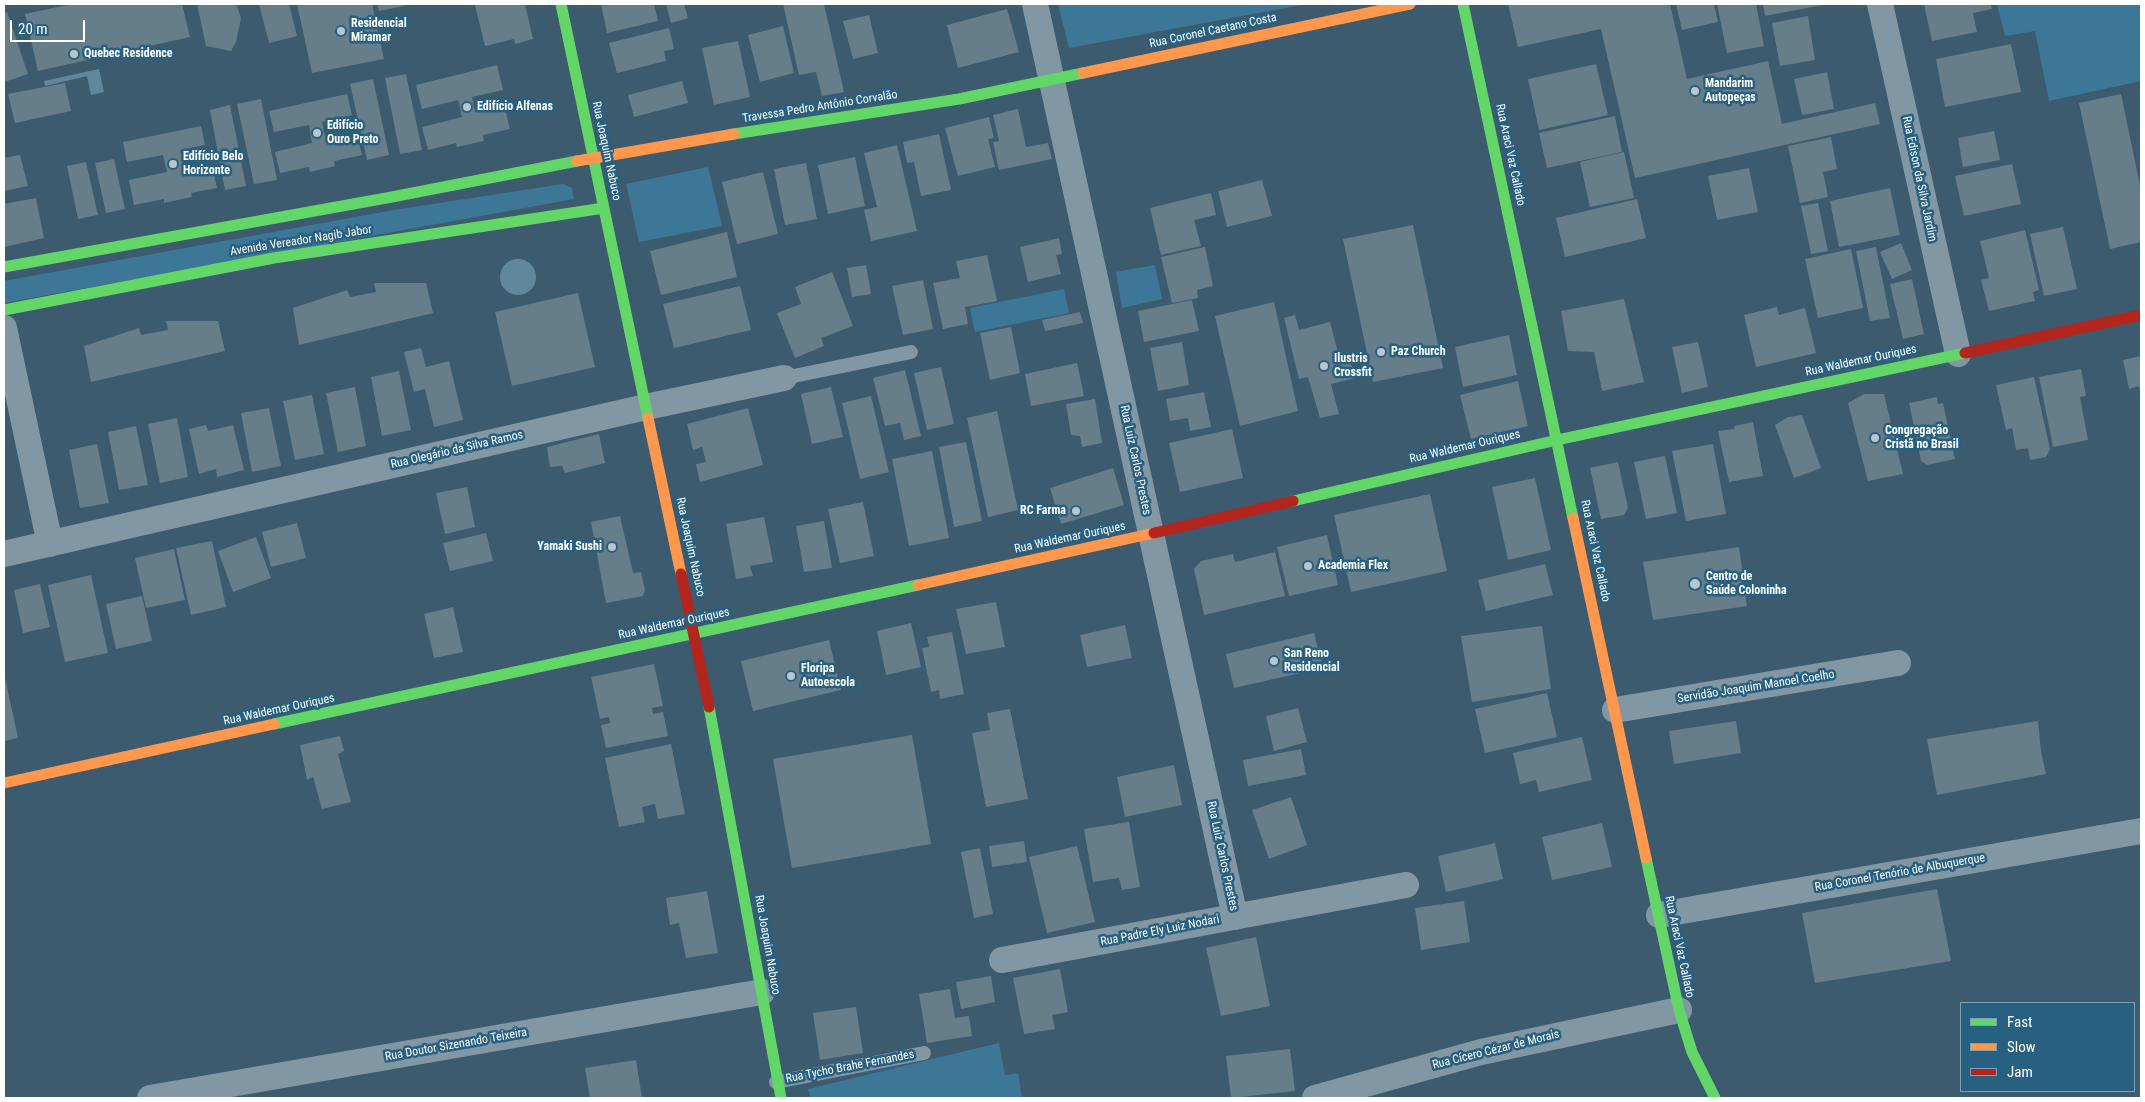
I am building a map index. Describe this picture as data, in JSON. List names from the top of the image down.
{
  "streets": {
    "main road": [
      "Rua Coronel Caetano Costa",
      "Travessa Pedro Antônio Corvalão",
      "Rua Joaquim Nabuco",
      "Rua Araci Vaz Callado",
      "Avenida Vereador Nagib Jabor",
      "Rua Waldemar Ouriques"
    ],
    "street": [
      "Rua Edison da Silva Jardim",
      "Rua Olegário da Silva Ramos",
      "Rua Luiz Carlos Prestes",
      "Servidão Joaquim Manoel Coelho",
      "Rua Coronel Tenório de Albuquerque",
      "Rua Padre Ely Luiz Nodari",
      "Rua Doutor Sizenando Teixeira",
      "Rua Cícero Cézar de Morais"
    ],
    "lane": ["Rua Tycho Brahe Fernandes"]
  },
  "crossings": [
    ["Rua Coronel Caetano Costa", "Travessa Pedro Antônio Corvalão"],
    ["Rua Coronel Caetano Costa", "Rua Luiz Carlos Prestes"],
    ["Travessa Pedro Antônio Corvalão", "Rua Joaquim Nabuco"],
    ["Travessa Pedro Antônio Corvalão", "Rua Luiz Carlos Prestes"],
    ["Rua Joaquim Nabuco", "Avenida Vereador Nagib Jabor"],
    ["Rua Joaquim Nabuco", "Rua Waldemar Ouriques"],
    ["Rua Joaquim Nabuco", "Rua Olegário da Silva Ramos"],
    ["Rua Joaquim Nabuco", "Rua Doutor Sizenando Teixeira"],
    ["Rua Joaquim Nabuco", "Rua Tycho Brahe Fernandes"],
    ["Rua Araci Vaz Callado", "Rua Waldemar Ouriques"],
    ["Rua Araci Vaz Callado", "Servidão Joaquim Manoel Coelho"],
    ["Rua Araci Vaz Callado", "Rua Coronel Tenório de Albuquerque"],
    ["Rua Araci Vaz Callado", "Rua Cícero Cézar de Morais"],
    ["Rua Edison da Silva Jardim", "Rua Waldemar Ouriques"],
    ["Rua Waldemar Ouriques", "Rua Luiz Carlos Prestes"],
    ["Rua Luiz Carlos Prestes", "Rua Padre Ely Luiz Nodari"]
  ],
  "places": [
    "Residencial Miramar",
    "Quebec Residence",
    "Mandarim Autopeças",
    "Edifício Alfenas",
    "Edifício Ouro Preto",
    "Edifício Belo Horizonte",
    "Paz Church",
    "Ilustris Crossfit",
    "Congregação Cristã no Brasil",
    "RC Farma",
    "Yamaki Sushi",
    "Academia Flex",
    "Centro de Saúde Coloninha",
    "San Reno Residencial",
    "Floripa Autoescola"
  ],
  "legend": ["Fast", "Slow", "Jam"],
  "scale_bar": "20 m"
}
